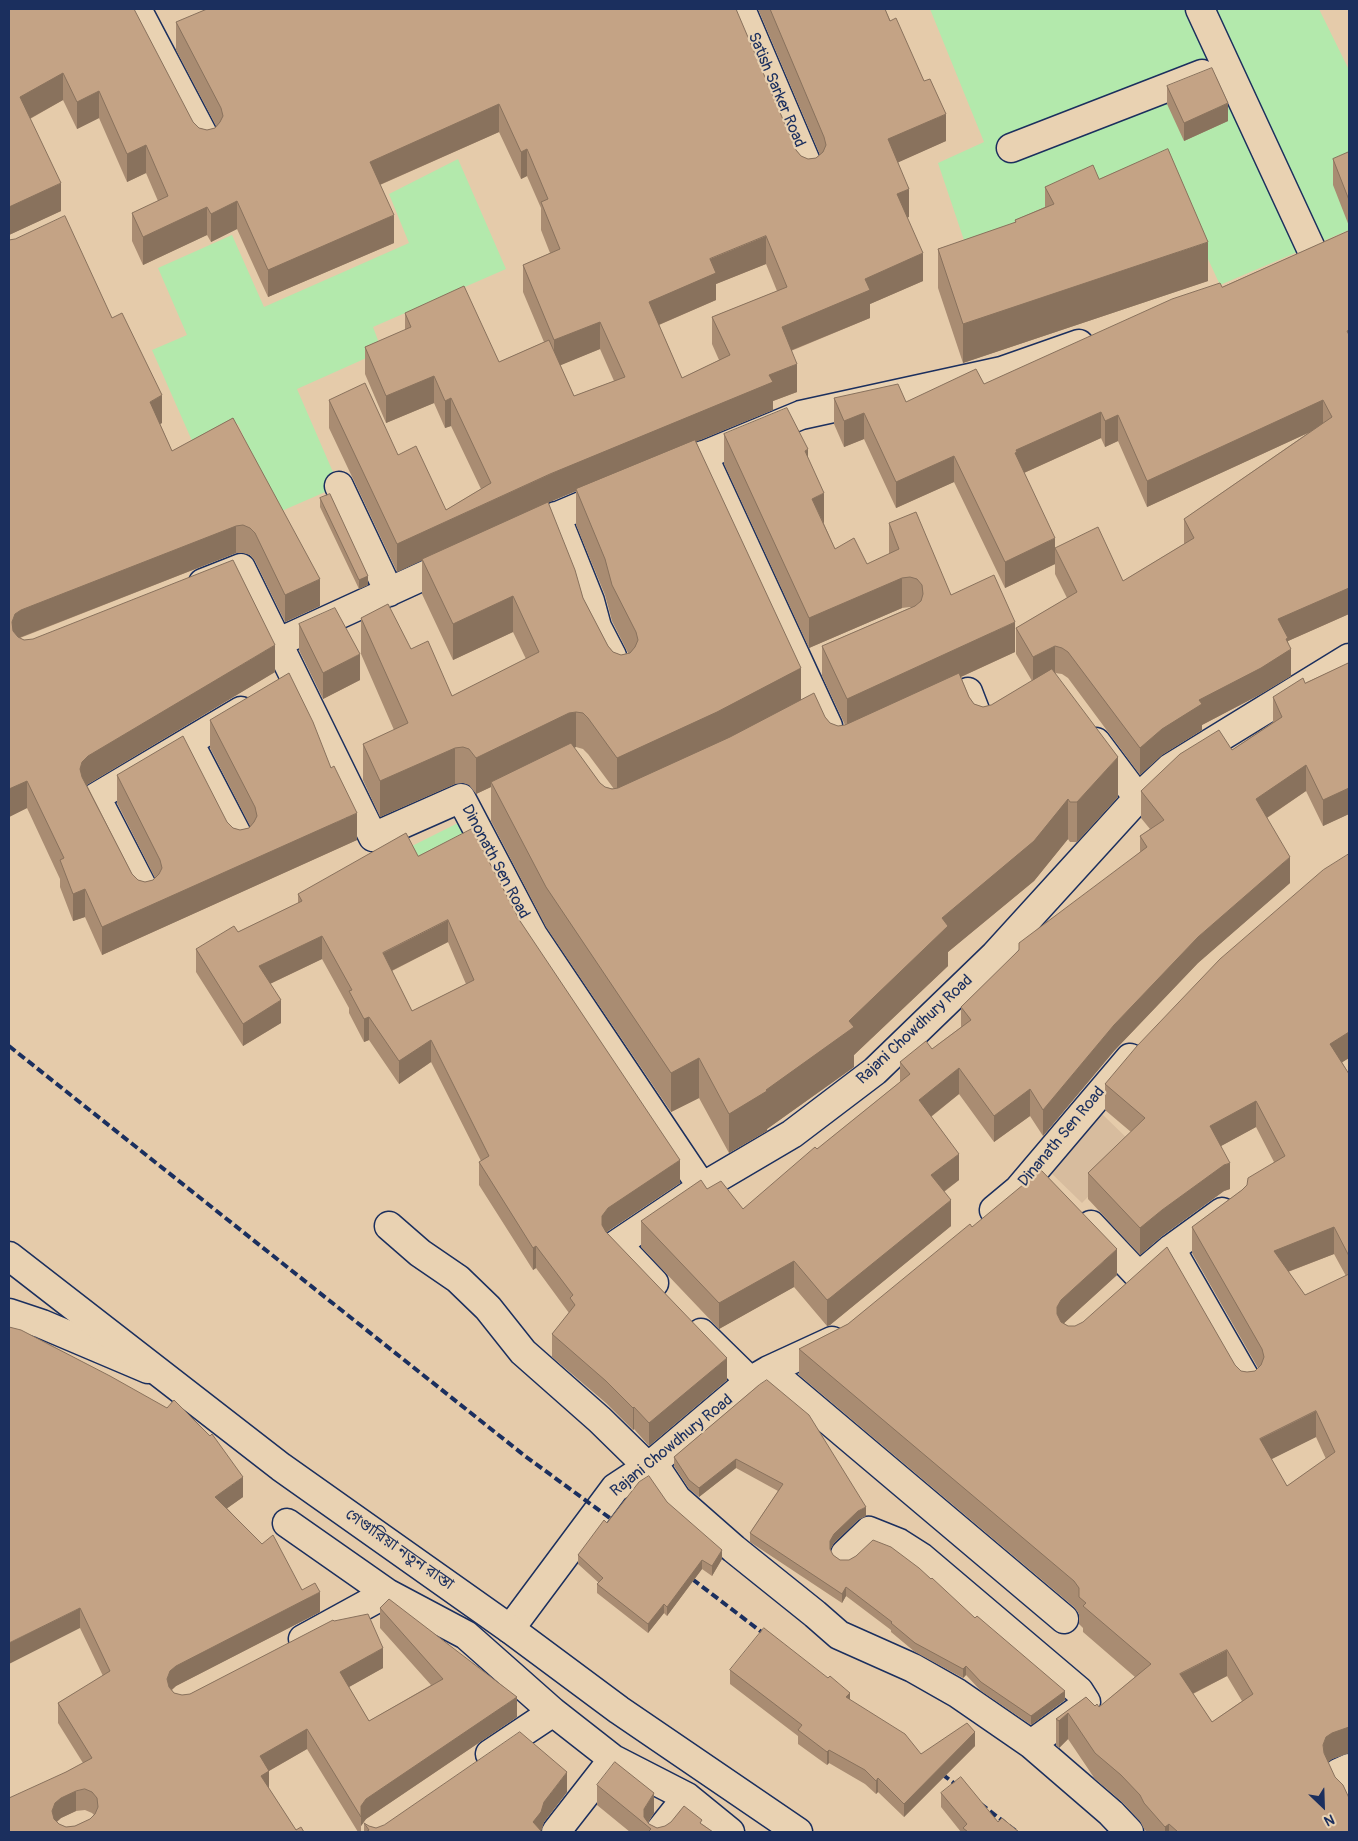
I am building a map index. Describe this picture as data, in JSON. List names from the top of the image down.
{
  "streets": {
    "street": [
      "Satish Sarker Road",
      "Dinonath Sen Road",
      "Rajani Chowdhury Road",
      "Dinanath Sen Road",
      "গেণ্ডারিয়া নতুন রাস্তা"
    ]
  },
  "crossings": [
    ["Dinonath Sen Road", "Rajani Chowdhury Road"],
    ["Rajani Chowdhury Road", "গেণ্ডারিয়া নতুন রাস্তা"]
  ],
  "north": "bottom right"
}
